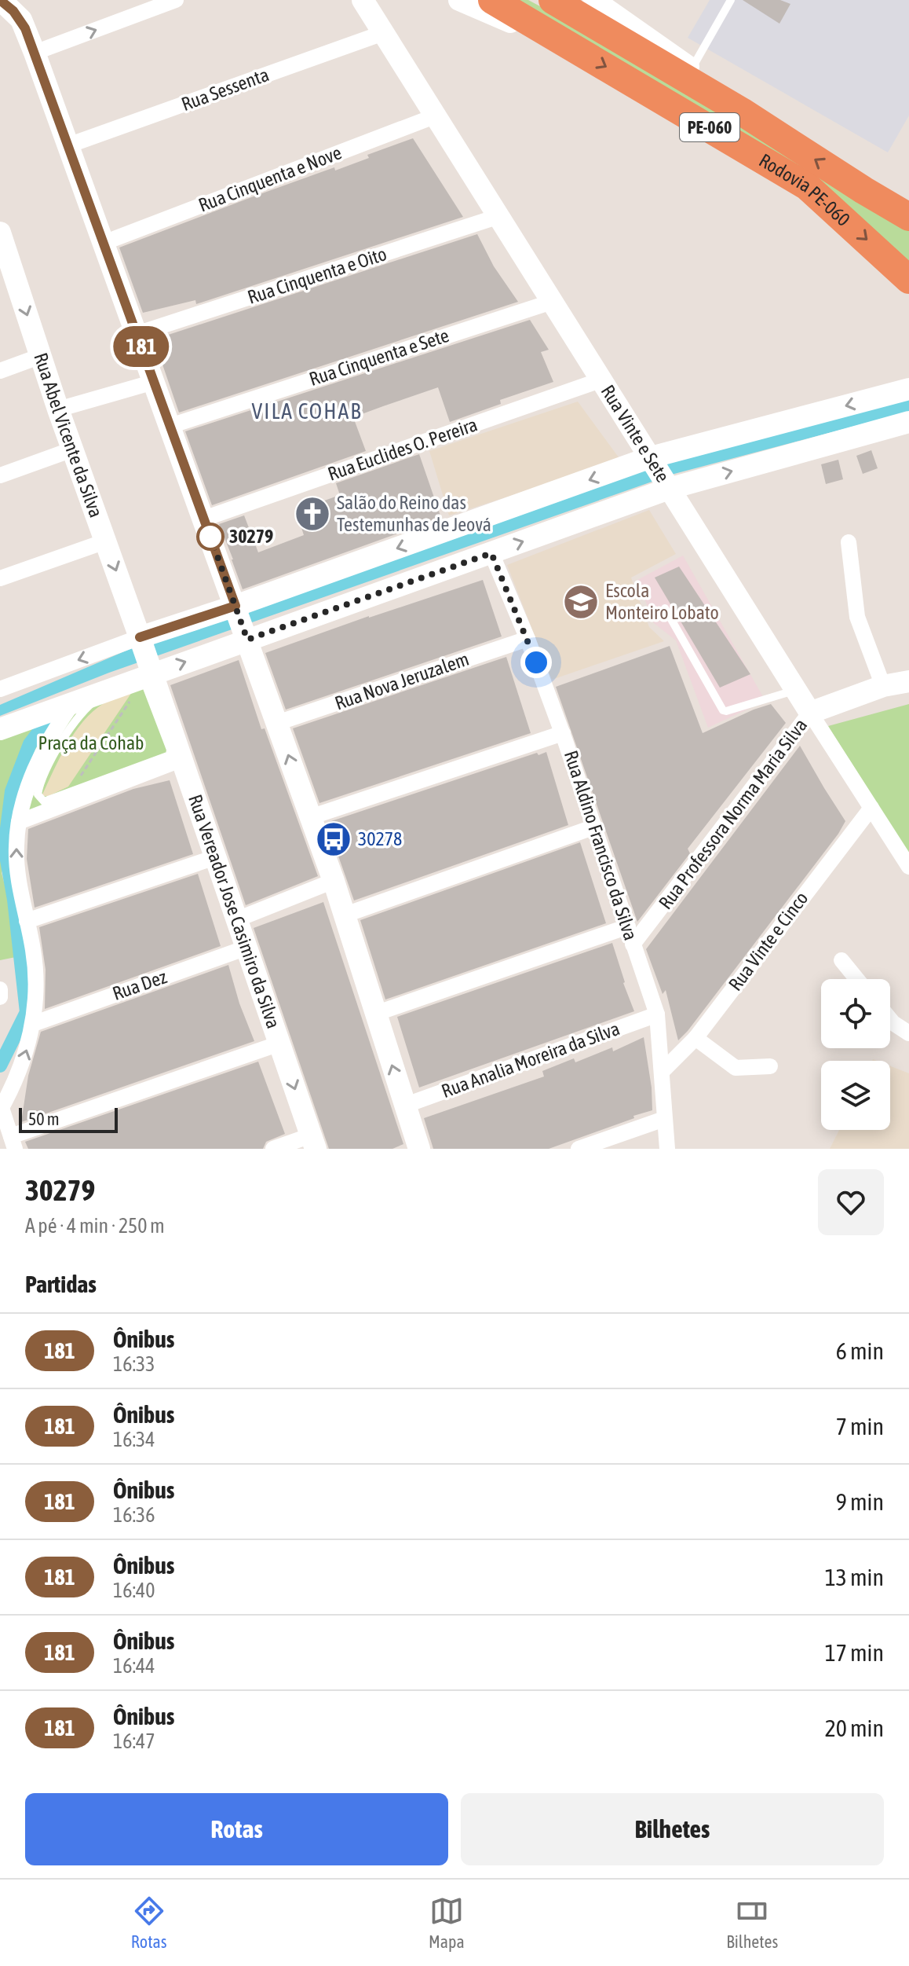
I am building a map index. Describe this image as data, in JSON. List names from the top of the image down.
{
  "streets": {
    "highway": ["PE-060", "Rodovia PE-060"],
    "street": [
      "Rua Sessenta",
      "Rua Cinquenta e Nove",
      "Rua Cinquenta e Oito",
      "Rua Cinquenta e Sete",
      "Rua Vinte e Sete",
      "Rua Abel Vicente da Silva",
      "Rua Euclides O. Pereira",
      "Rua Nova Jeruzalem",
      "Rua Professora Norma Maria Silva",
      "Rua Aldino Francisco da Silva",
      "Rua Vereador Jose Casimiro da Silva",
      "Rua Vinte e Cinco",
      "Rua Dez",
      "Rua Analia Moreira da Silva"
    ]
  },
  "crossings": [
    ["Rua Sessenta", "Rua Vinte e Sete"],
    ["PE-060", "Rodovia PE-060"],
    ["Rua Cinquenta e Nove", "Rua Vinte e Sete"],
    ["Rua Cinquenta e Oito", "Rua Vinte e Sete"],
    ["Rua Cinquenta e Sete", "Rua Vinte e Sete"],
    ["Rua Vinte e Sete", "Rua Euclides O. Pereira"],
    ["Rua Vinte e Sete", "Rua Professora Norma Maria Silva"],
    ["Rua Vinte e Sete", "Rua Vinte e Cinco"],
    ["Rua Abel Vicente da Silva", "Rua Vereador Jose Casimiro da Silva"],
    ["Rua Nova Jeruzalem", "Rua Aldino Francisco da Silva"],
    ["Rua Professora Norma Maria Silva", "Rua Aldino Francisco da Silva"],
    ["Rua Aldino Francisco da Silva", "Rua Vinte e Cinco"],
    ["Rua Aldino Francisco da Silva", "Rua Analia Moreira da Silva"],
    ["Rua Vereador Jose Casimiro da Silva", "Rua Dez"]
  ],
  "districts": ["VILA COHAB"],
  "parks": ["Praça da Cohab"],
  "places": {
    "church": ["Salão do Reino das Testemunhas de Jeová"],
    "other": ["30279"],
    "school or university": ["Escola Monteiro Lobato"],
    "bus stop": ["30278"]
  },
  "lines": ["bus line 181"],
  "scale_bar": "50 m",
  "page": {
    "on_map": "181",
    "scale": "50 m",
    "heading": [
      ["30279", "A pé · 4 min · 250 m"],
      "Partidas"
    ],
    "list": [
      {
        "mark": "181",
        "name": "Ônibus",
        "note": "16:33",
        "value": "6 min"
      },
      {
        "mark": "181",
        "name": "Ônibus",
        "note": "16:34",
        "value": "7 min"
      },
      {
        "mark": "181",
        "name": "Ônibus",
        "note": "16:36",
        "value": "9 min"
      },
      {
        "mark": "181",
        "name": "Ônibus",
        "note": "16:40",
        "value": "13 min"
      },
      {
        "mark": "181",
        "name": "Ônibus",
        "note": "16:44",
        "value": "17 min"
      },
      {
        "mark": "181",
        "name": "Ônibus",
        "note": "16:47",
        "value": "20 min"
      }
    ],
    "buttons": ["Rotas", "Bilhetes"],
    "tabs": ["Rotas", "Mapa", "Bilhetes"]
  }
}
